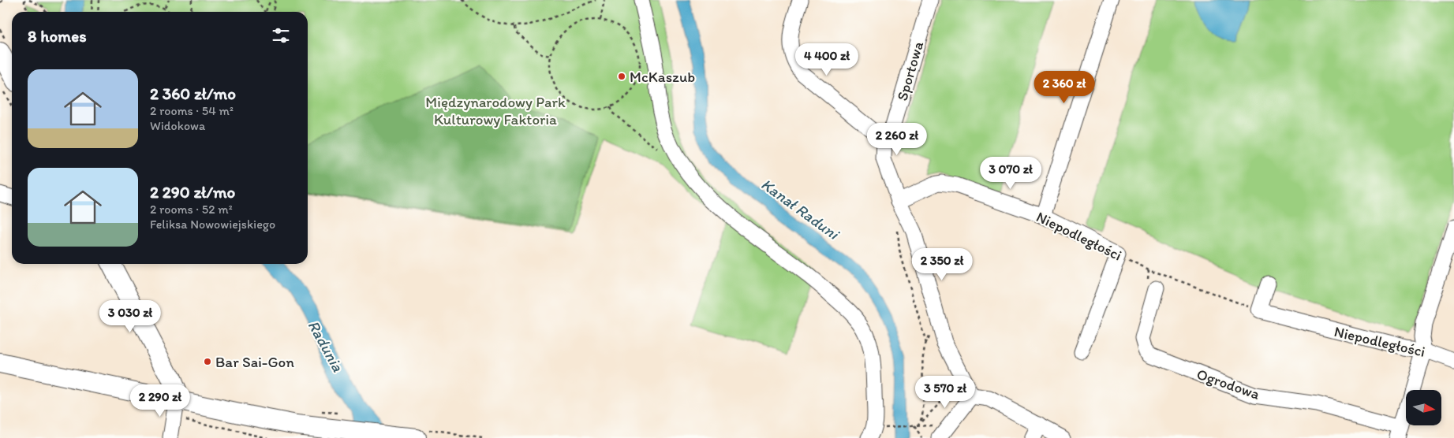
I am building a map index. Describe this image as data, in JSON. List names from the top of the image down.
{
  "streets": {
    "street": ["Sportowa", "Niepodległości", "Ogrodowa"]
  },
  "crossings": [
    ["Niepodległości", "Ogrodowa"]
  ],
  "water": ["Kanał Raduni", "Radunia"],
  "parks": ["Międzynarodowy Park Kulturowy Faktoria"],
  "places": ["McKaszub", "Bar Sai-Gon"],
  "north": "right",
  "page": {
    "heading": "8 homes",
    "price": [
      "4 400 zł",
      "2 360 zł",
      "2 260 zł",
      "3 070 zł",
      "2 350 zł",
      "3 030 zł",
      "3 570 zł",
      "2 290 zł"
    ],
    "list": [
      {
        "name": "2 360 zł/mo",
        "note": "2 rooms · 54 m² · Widokowa"
      },
      {
        "name": "2 290 zł/mo",
        "note": "2 rooms · 52 m² · Feliksa Nowowiejskiego"
      }
    ]
  }
}
